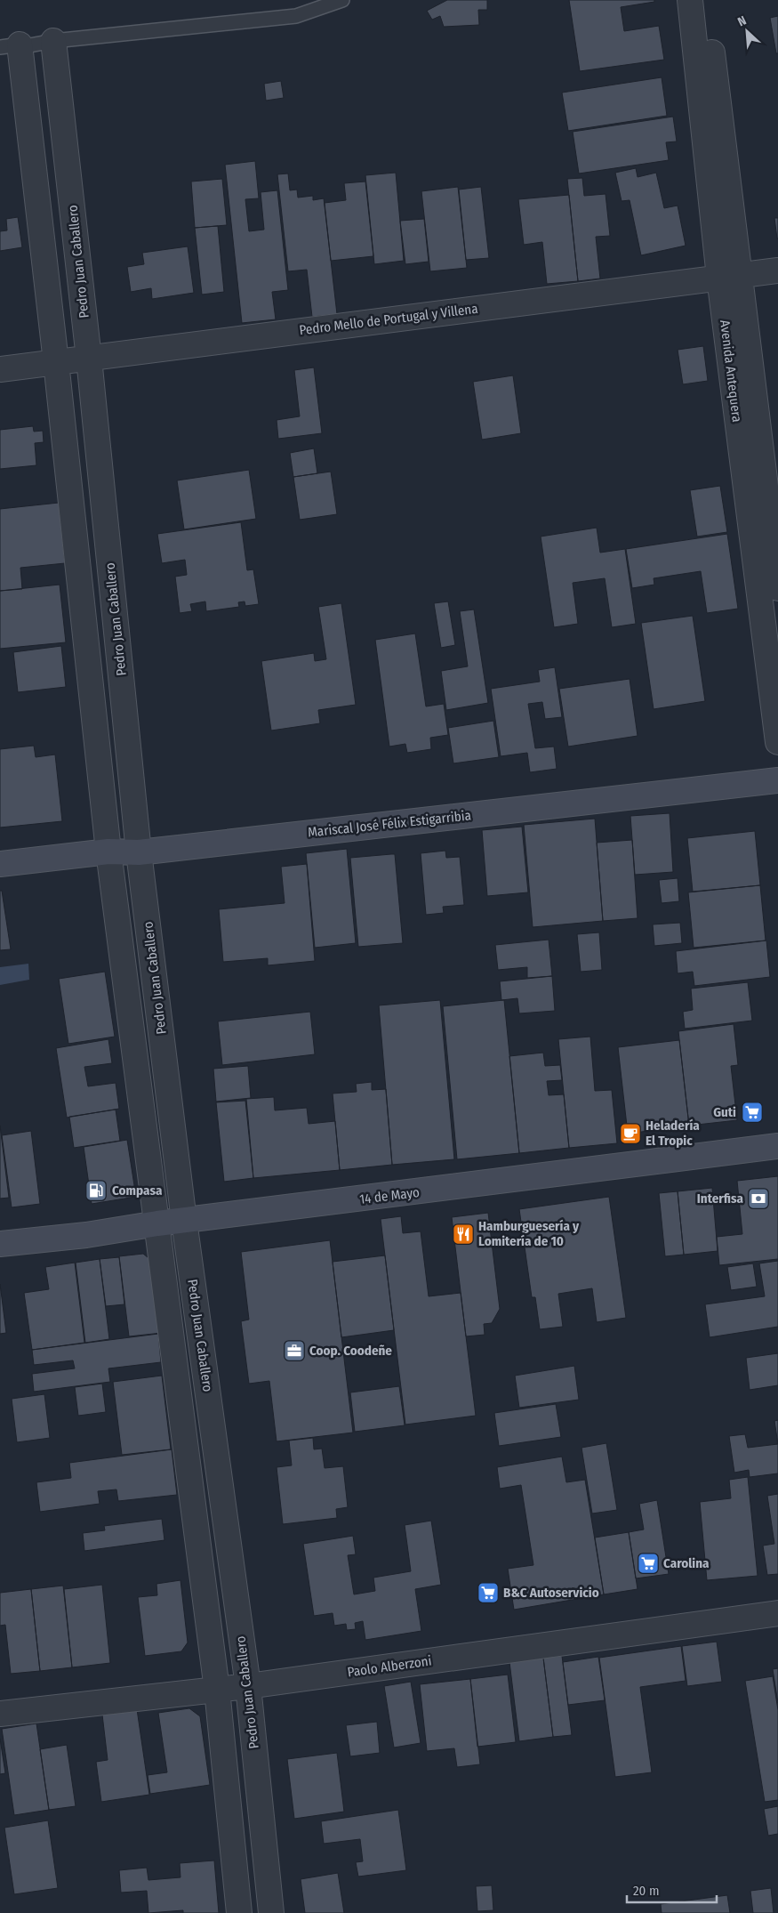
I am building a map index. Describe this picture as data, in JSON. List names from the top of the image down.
{
  "streets": {
    "main road": ["Mariscal José Félix Estigarribia", "14 de Mayo"],
    "street": [
      "Pedro Juan Caballero",
      "Pedro Mello de Portugal y Villena",
      "Avenida Antequera",
      "Paolo Alberzoni"
    ]
  },
  "crossings": [
    ["Pedro Juan Caballero", "Pedro Mello de Portugal y Villena"],
    ["Pedro Juan Caballero", "Mariscal José Félix Estigarribia"],
    ["Pedro Juan Caballero", "14 de Mayo"],
    ["Pedro Juan Caballero", "Paolo Alberzoni"],
    ["Pedro Mello de Portugal y Villena", "Avenida Antequera"]
  ],
  "places": {
    "supermarket": ["Guti", "Carolina", "B&C Autoservicio"],
    "cafe": ["Heladería El Tropic"],
    "fuel station": ["Compasa"],
    "bank": ["Interfisa"],
    "restaurant": ["Hamburguesería y Lomitería de 10"],
    "office": ["Coop. Coodeñe"]
  },
  "scale_bar": "20 m",
  "north": "top left"
}
